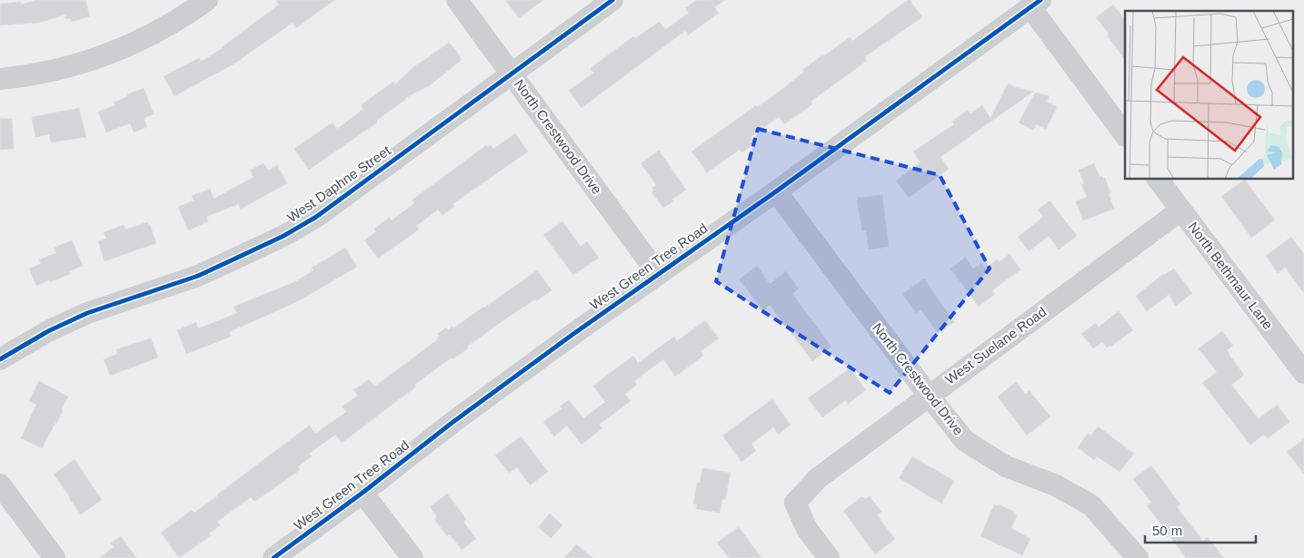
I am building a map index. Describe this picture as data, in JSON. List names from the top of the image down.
{
  "streets": {
    "street": [
      "North Crestwood Drive",
      "West Daphne Street",
      "West Green Tree Road",
      "North Bethmaur Lane",
      "West Suelane Road"
    ]
  },
  "crossings": [
    ["North Crestwood Drive", "West Daphne Street"],
    ["North Crestwood Drive", "West Green Tree Road"],
    ["North Crestwood Drive", "West Suelane Road"],
    ["North Bethmaur Lane", "West Suelane Road"]
  ],
  "scale_bar": "50 m"
}
